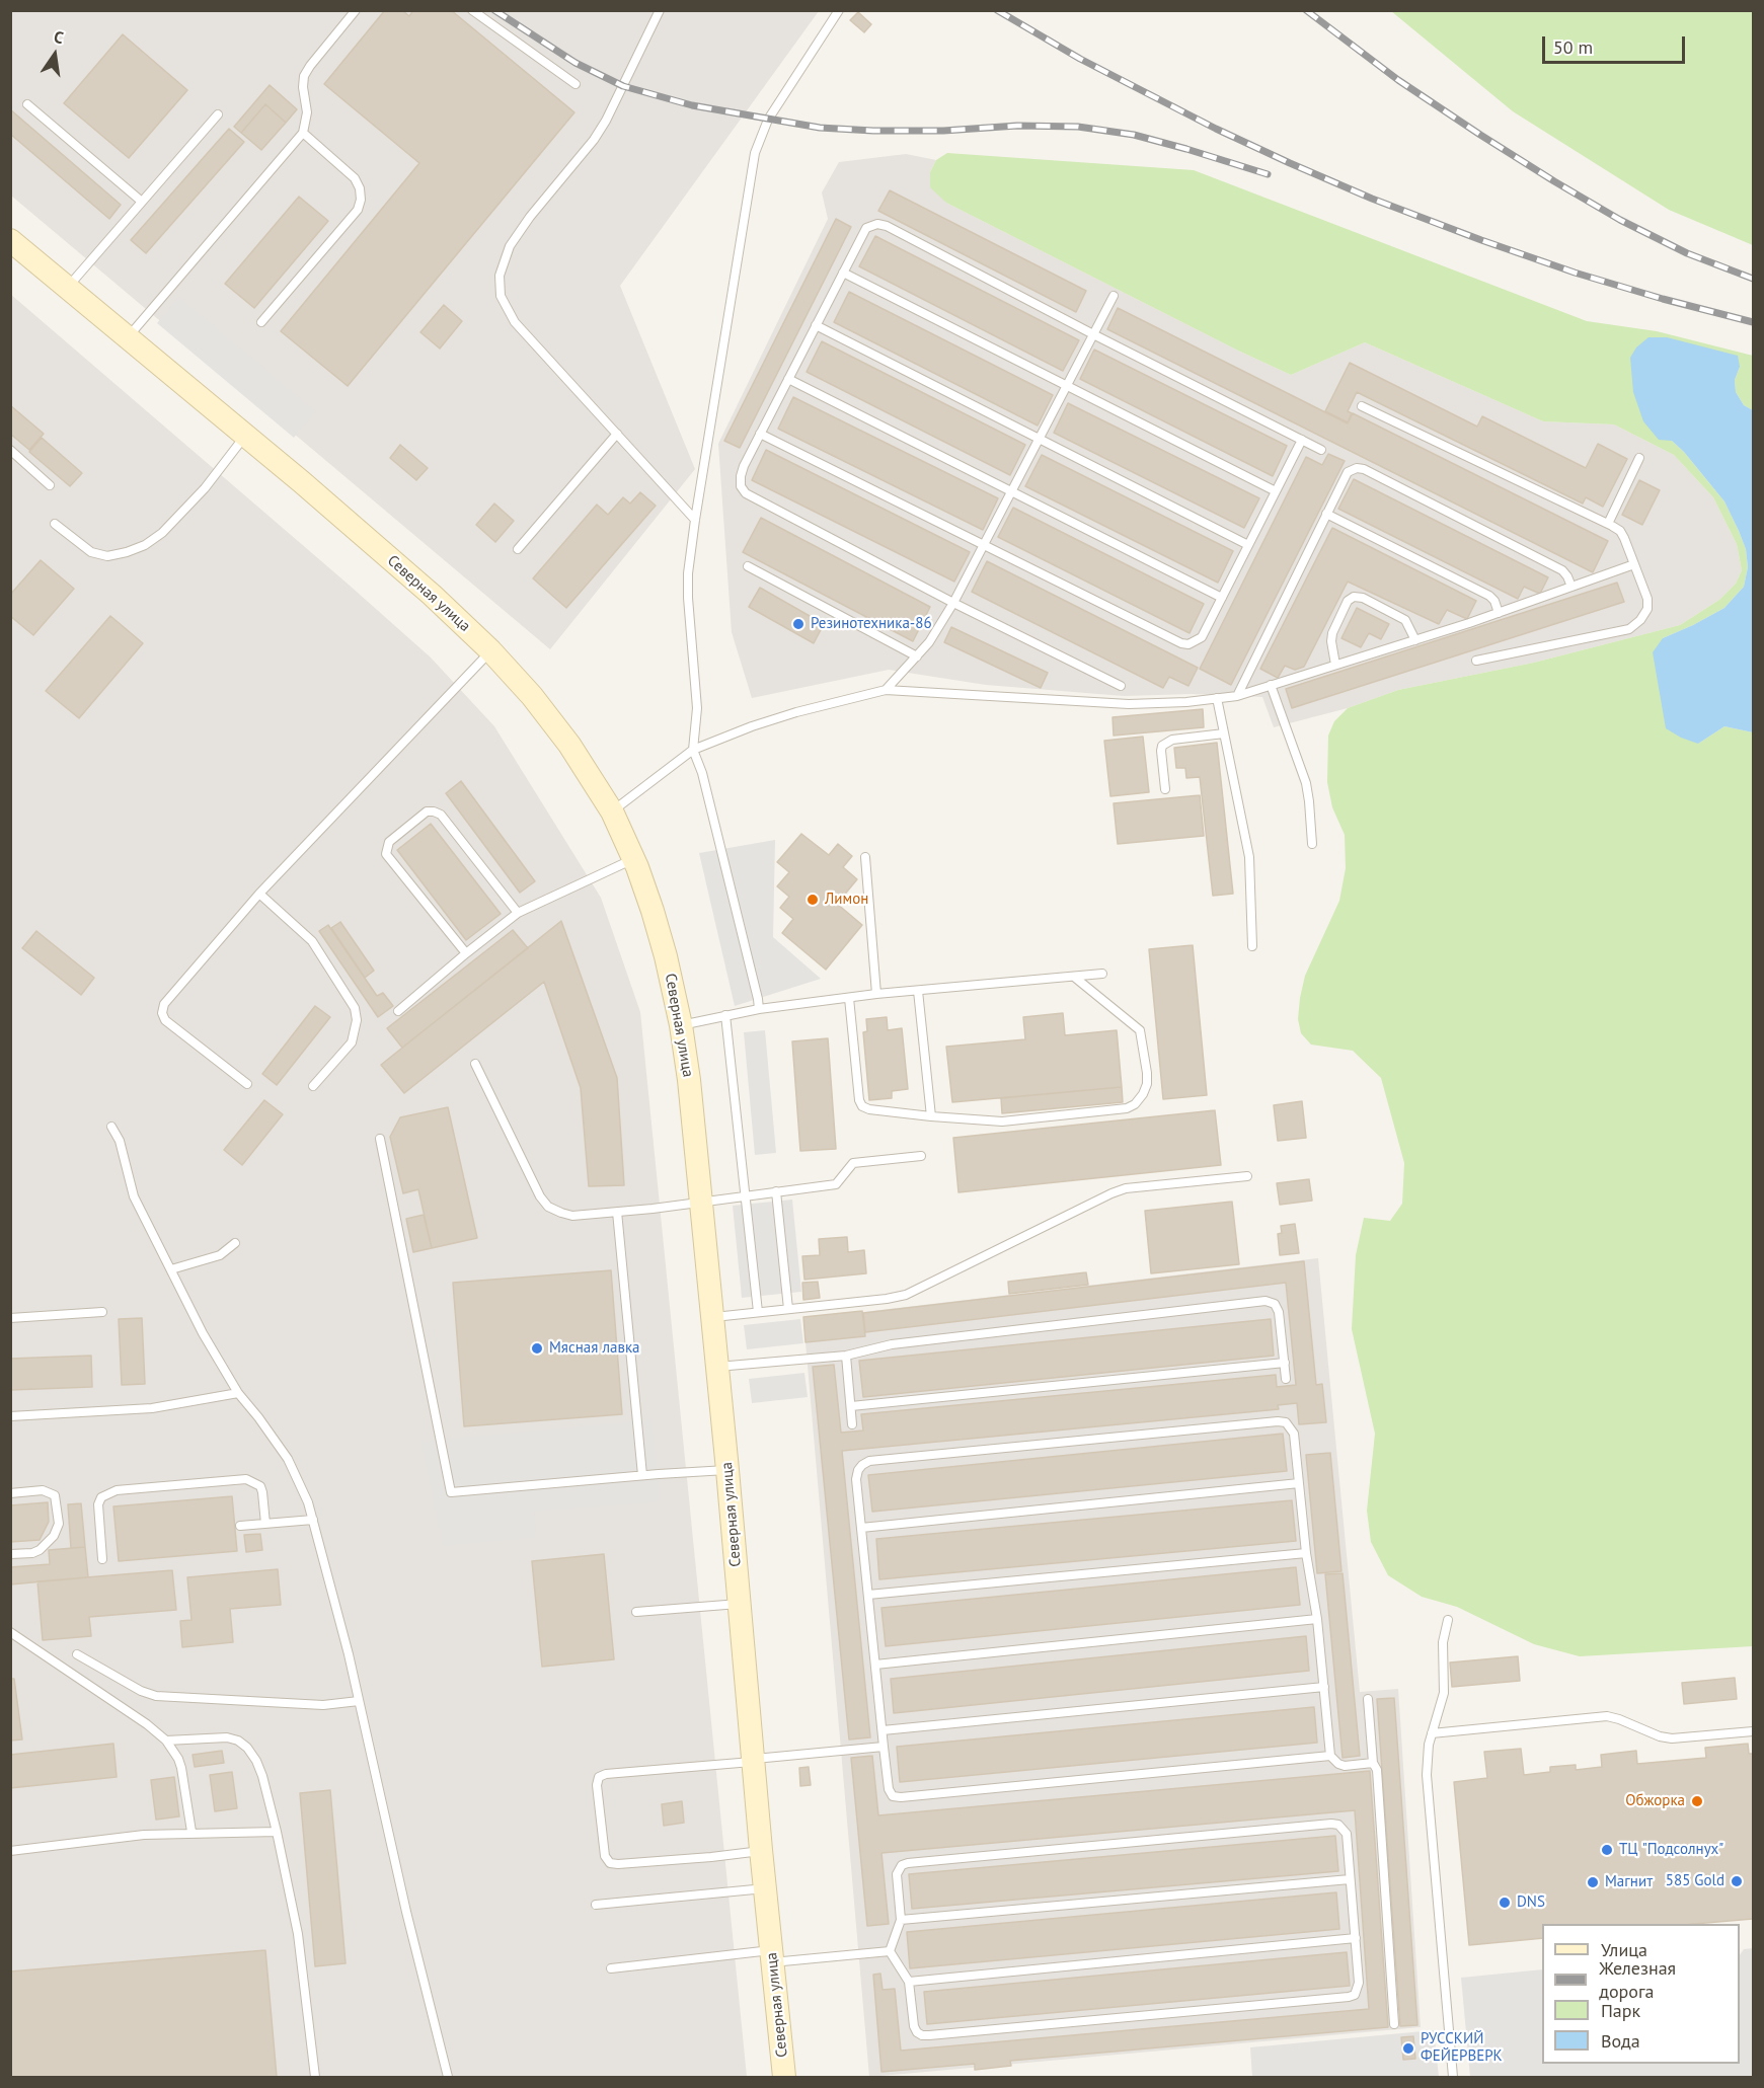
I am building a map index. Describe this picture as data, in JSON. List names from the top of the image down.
{
  "streets": {
    "main road": ["Северная улица"]
  },
  "places": [
    "Резинотехника-86",
    "Лимон",
    "Мясная лавка",
    "Обжорка",
    "ТЦ \"Подсолнух\"",
    "585 Gold",
    "Магнит",
    "DNS",
    "РУССКИЙ ФЕЙЕРВЕРК"
  ],
  "legend": [
    "Улица",
    "Железная дорога",
    "Парк",
    "Вода"
  ],
  "scale_bar": "50 m",
  "north": "top"
}
